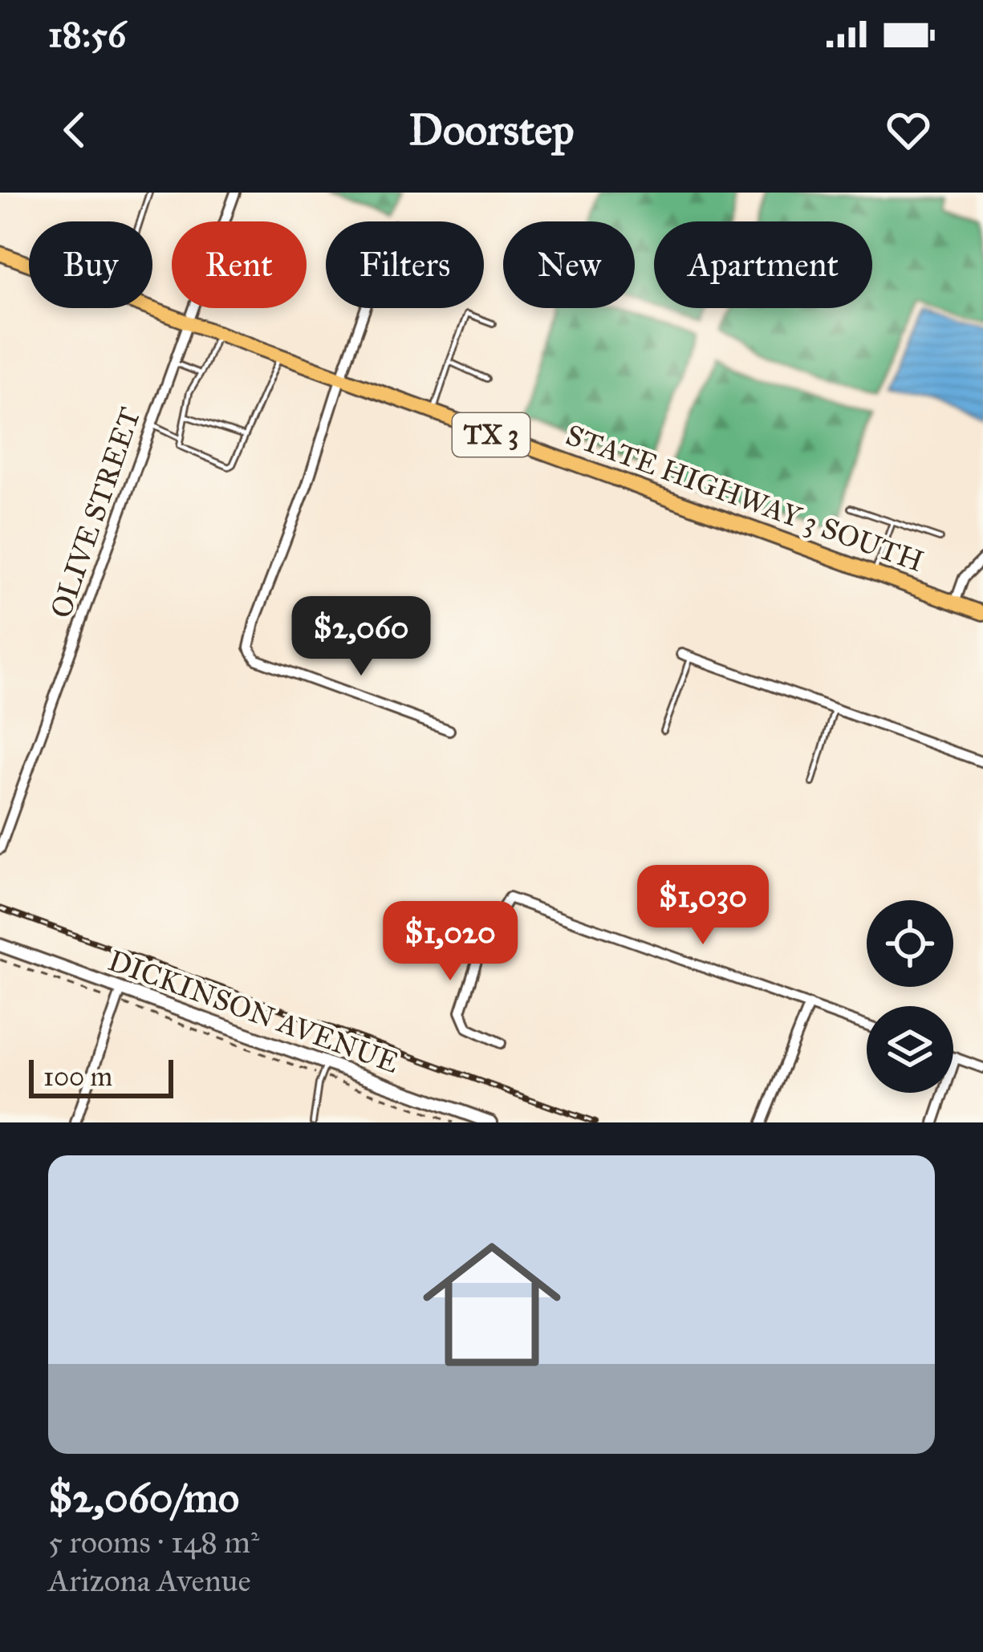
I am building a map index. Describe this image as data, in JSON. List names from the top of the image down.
{
  "streets": {
    "main road": ["TX 3", "STATE HIGHWAY 3 SOUTH"],
    "street": ["OLIVE STREET", "DICKINSON AVENUE"]
  },
  "crossings": [
    ["STATE HIGHWAY 3 SOUTH", "OLIVE STREET"]
  ],
  "scale_bar": "100 m",
  "page": {
    "status": "18:56",
    "header": "Doorstep",
    "chip": [
      "Buy",
      "Rent",
      "Filters",
      "New",
      "Apartment"
    ],
    "price": ["$2,060", "$1,030", "$1,020"],
    "scale": "100 m",
    "list": [
      {
        "name": "$2,060/mo",
        "note": "5 rooms · 148 m² · Arizona Avenue"
      }
    ]
  }
}
